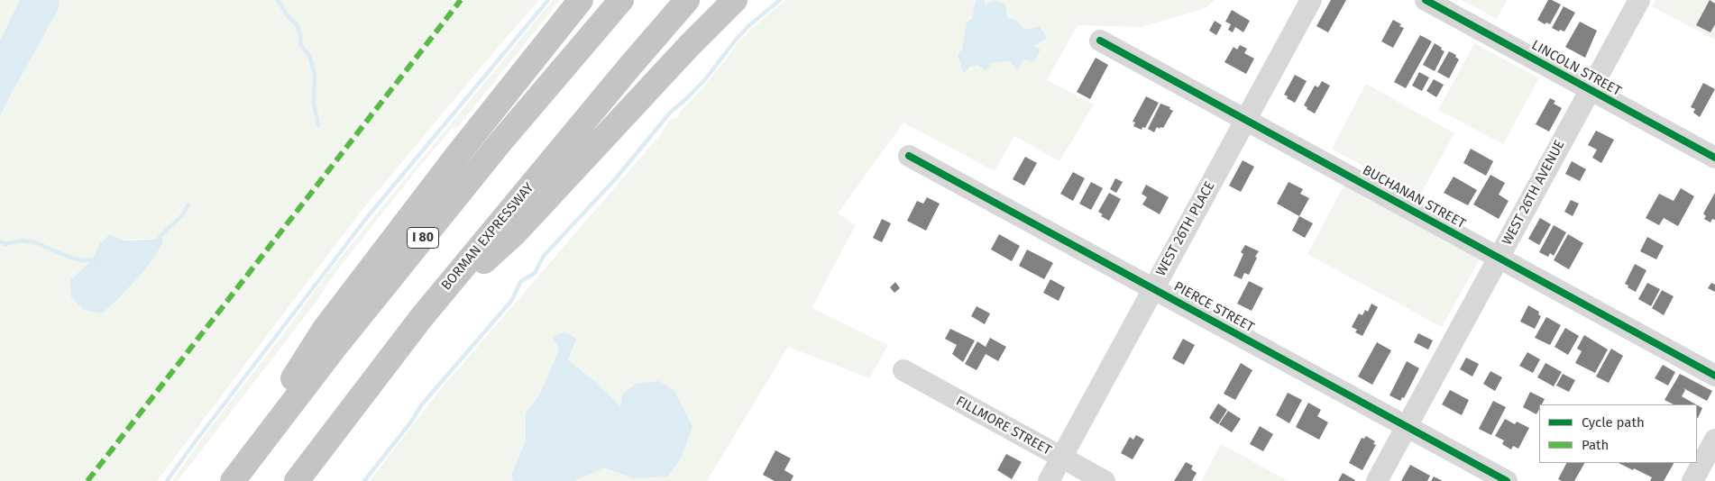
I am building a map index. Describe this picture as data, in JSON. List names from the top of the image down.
{
  "streets": {
    "highway": ["BORMAN EXPRESSWAY", "I 80"],
    "street": [
      "LINCOLN STREET",
      "WEST 26TH AVENUE",
      "BUCHANAN STREET",
      "WEST 26TH PLACE",
      "PIERCE STREET",
      "FILLMORE STREET"
    ]
  },
  "crossings": [
    ["LINCOLN STREET", "WEST 26TH AVENUE"],
    ["WEST 26TH AVENUE", "BUCHANAN STREET"],
    ["WEST 26TH AVENUE", "PIERCE STREET"],
    ["BUCHANAN STREET", "WEST 26TH PLACE"],
    ["WEST 26TH PLACE", "PIERCE STREET"],
    ["WEST 26TH PLACE", "FILLMORE STREET"]
  ],
  "legend": ["Cycle path", "Path"]
}
